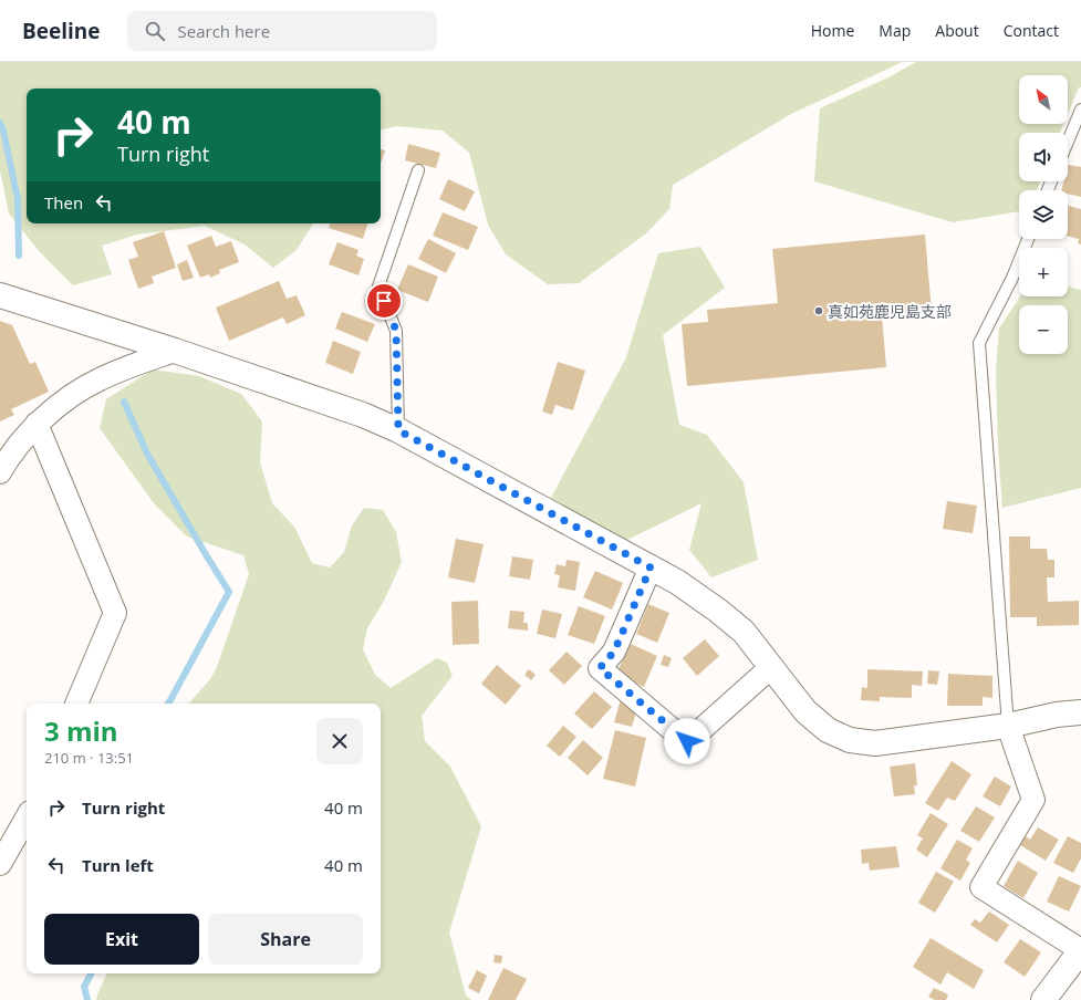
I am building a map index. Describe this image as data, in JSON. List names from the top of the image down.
{
  "places": ["真如苑鹿児島支部"],
  "north": "top left",
  "page": {
    "header": "Beeline",
    "search": "Search here",
    "nav": [
      "Home",
      "Map",
      "About",
      "Contact"
    ],
    "map_buttons": ["+", "−"],
    "turn": ["40 m", "Turn right"],
    "then": "Then",
    "heading": ["3 min", "210 m · 13:51"],
    "list": [
      {
        "name": "Turn right",
        "value": "40 m"
      },
      {
        "name": "Turn left",
        "value": "40 m"
      }
    ],
    "buttons": ["Exit", "Share"]
  }
}
